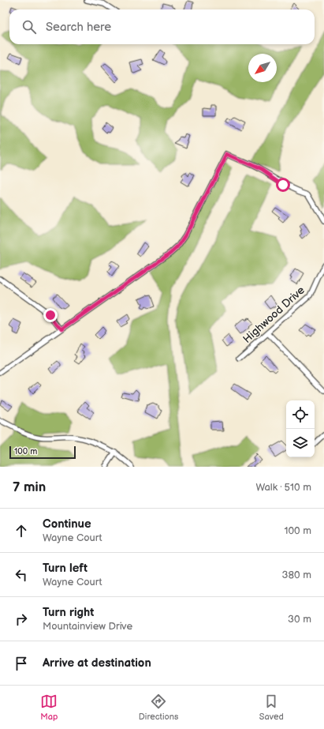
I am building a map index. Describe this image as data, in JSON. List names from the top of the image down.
{
  "streets": {
    "street": ["Highwood Drive"]
  },
  "scale_bar": "100 m",
  "north": "bottom left",
  "page": {
    "search": "Search here",
    "scale": "100 m",
    "heading": ["7 min", "Walk · 510 m"],
    "list": [
      ["Continue", "Wayne Court", "100 m"],
      ["Turn left", "Wayne Court", "380 m"],
      ["Turn right", "Mountainview Drive", "30 m"],
      "Arrive at destination"
    ],
    "nav": ["Map", "Directions", "Saved"]
  }
}
